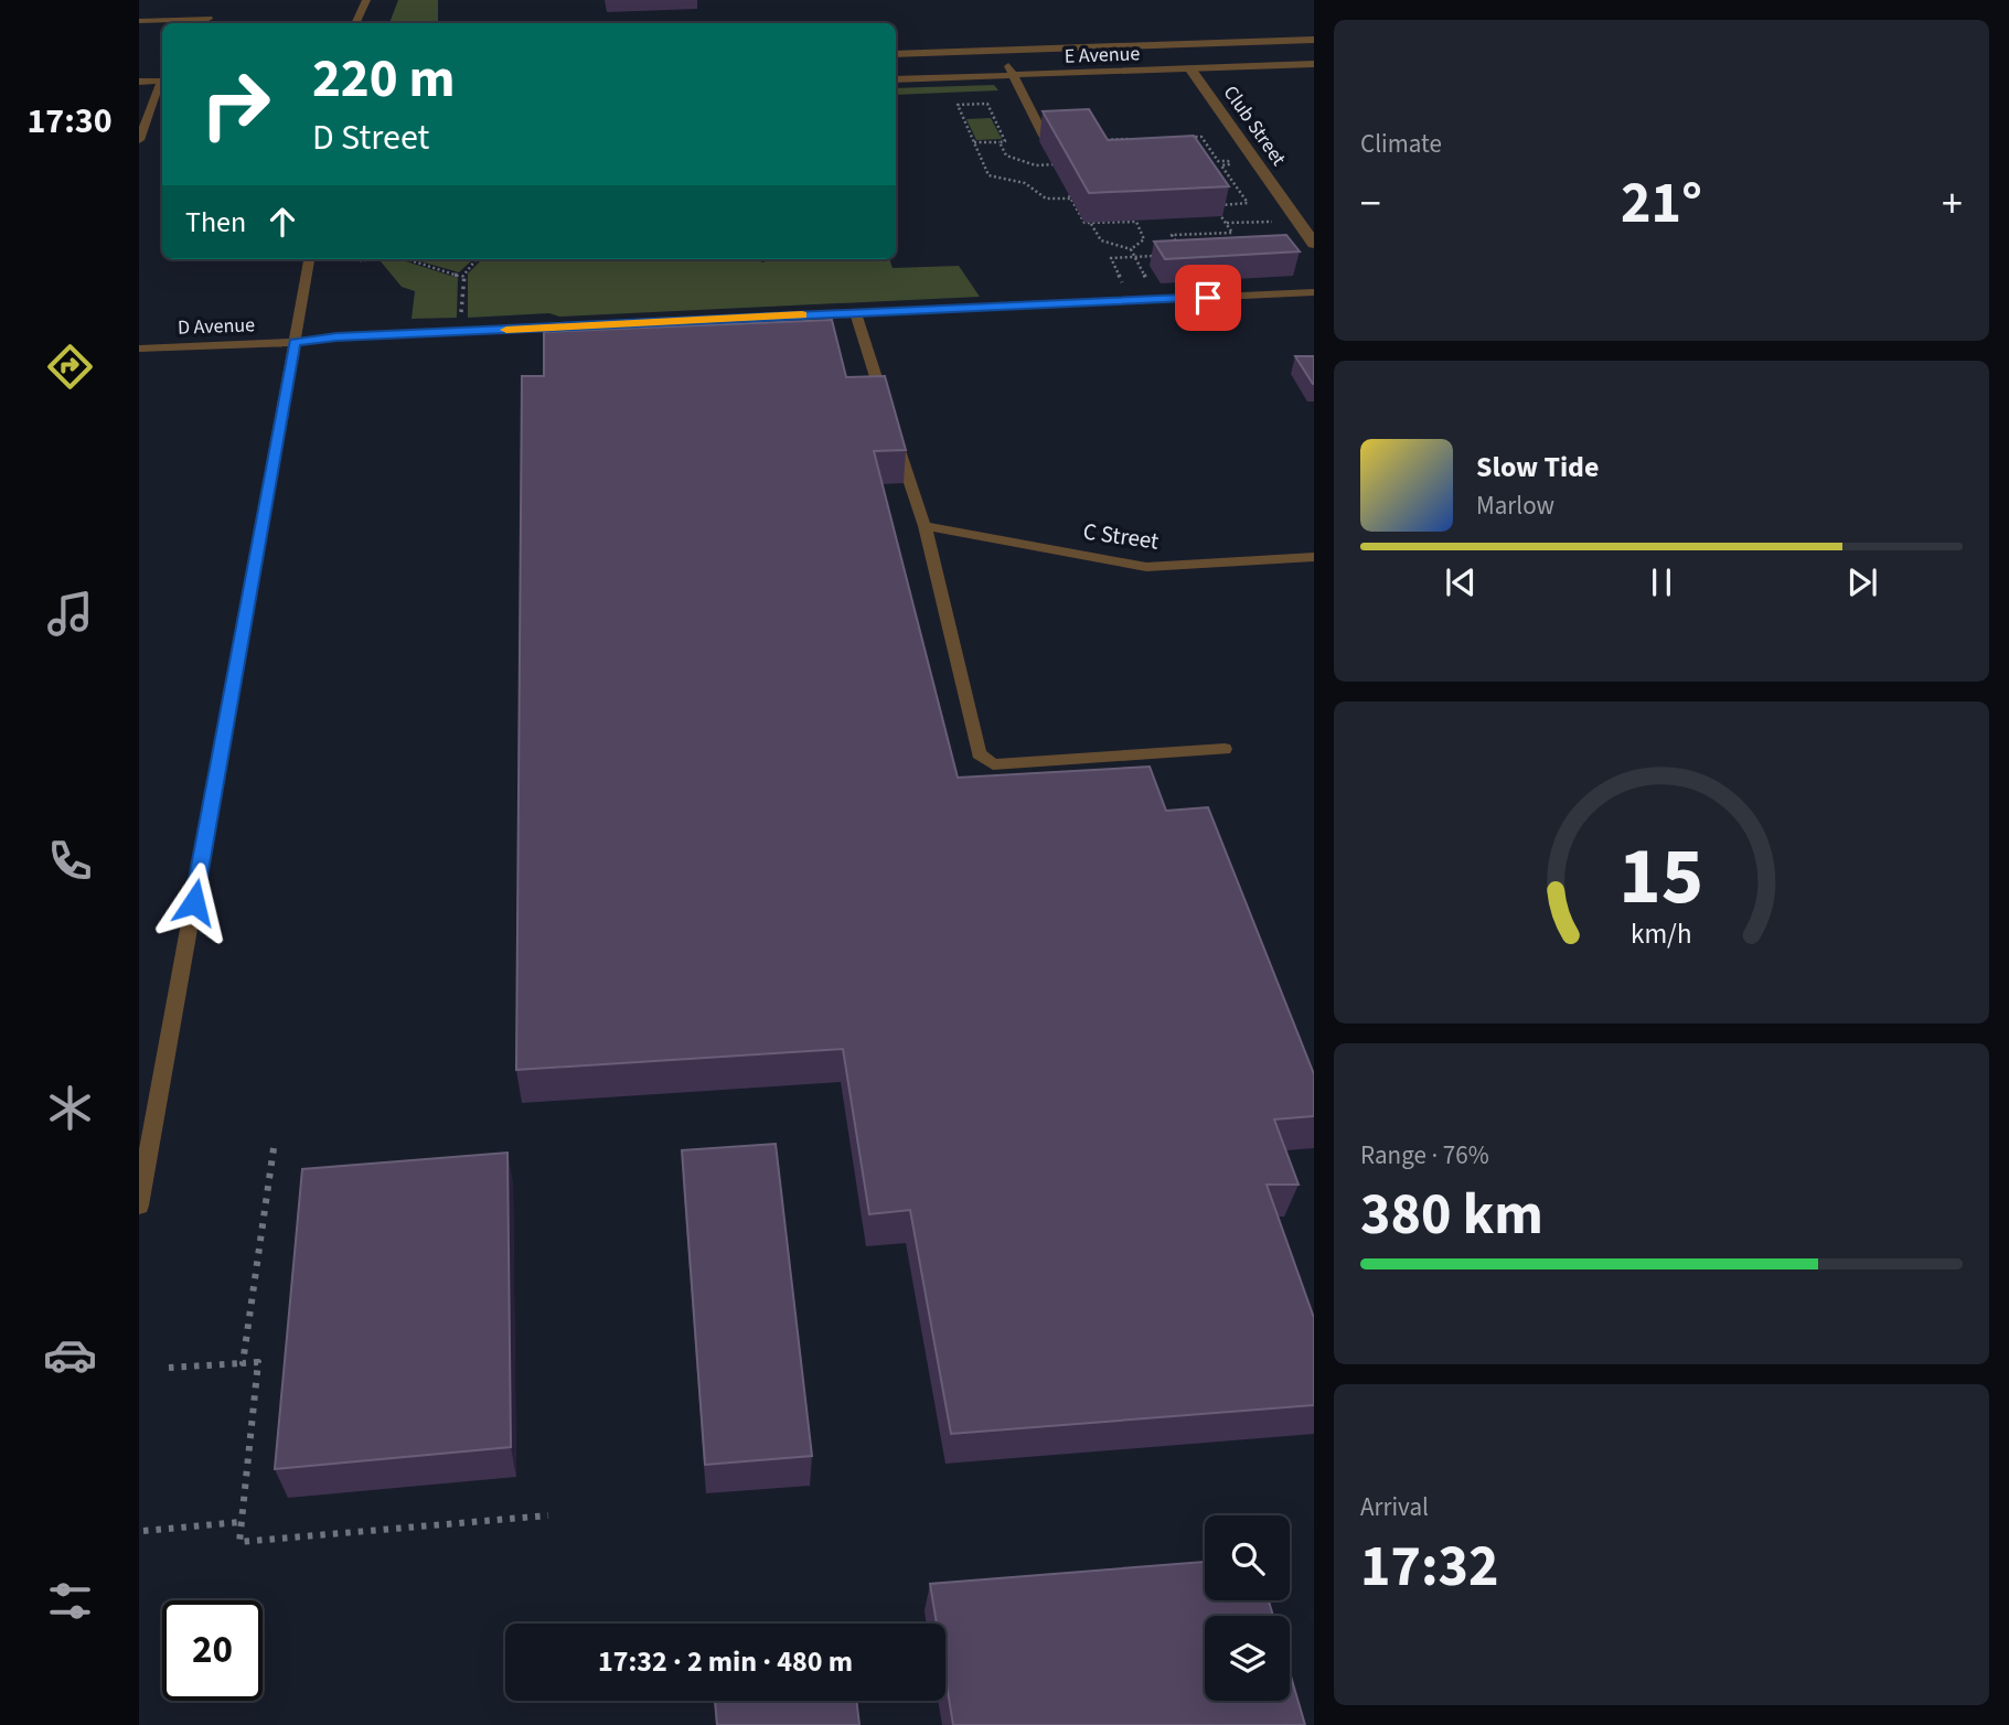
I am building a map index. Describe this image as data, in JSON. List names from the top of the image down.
{
  "streets": {
    "street": ["Club Street"],
    "lane": ["E Avenue", "D Avenue", "C Street"]
  },
  "crossings": [
    ["E Avenue", "Club Street"]
  ],
  "page": {
    "tabs": "17:30",
    "tile": [
      "Climate",
      ["Range · 76%", "380 km"],
      ["Arrival", "17:32"]
    ],
    "turn": ["220 m", "D Street"],
    "heat": ["−", "21°", "+"],
    "then": "Then",
    "song": ["Slow Tide", "Marlow"],
    "limit": "20",
    "trip": "17:32 · 2 min · 480 m",
    "gauge": ["15", "km/h"]
  }
}
